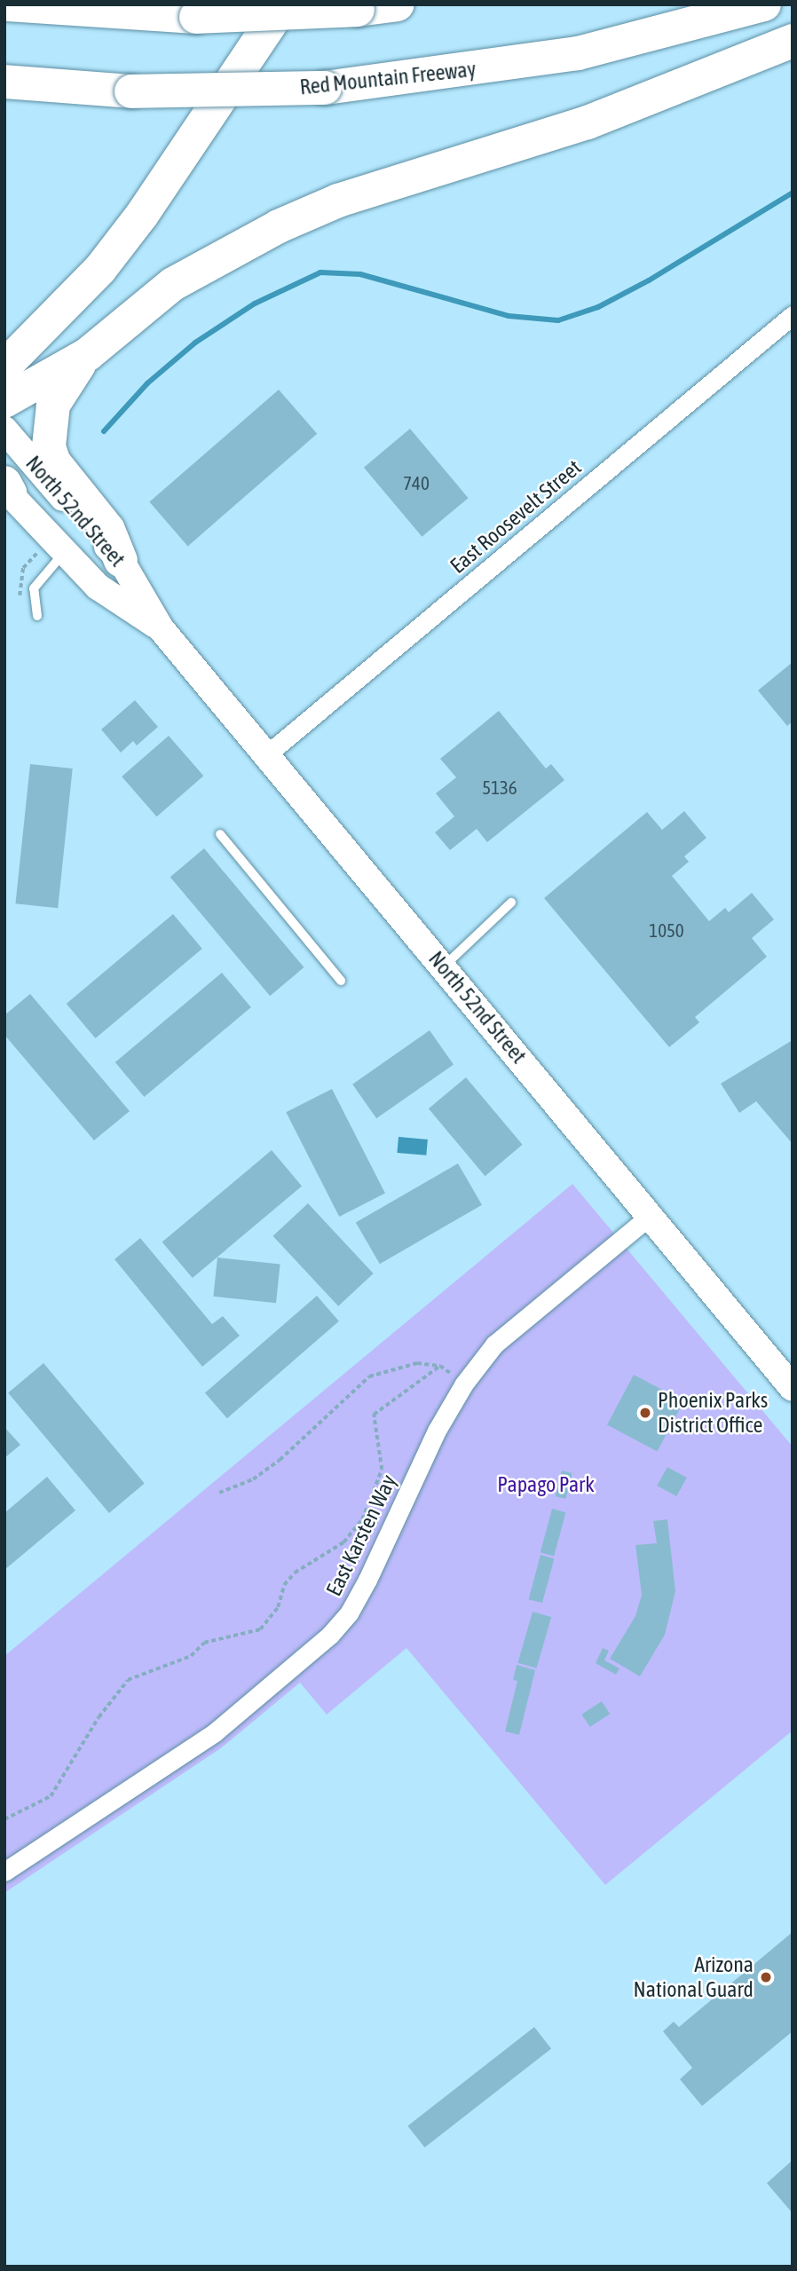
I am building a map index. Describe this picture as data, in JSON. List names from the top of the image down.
{
  "streets": {
    "highway": ["Red Mountain Freeway"],
    "main road": ["North 52nd Street"],
    "street": ["East Roosevelt Street", "East Karsten Way"]
  },
  "crossings": [
    ["North 52nd Street", "East Roosevelt Street"],
    ["North 52nd Street", "East Karsten Way"]
  ],
  "parks": ["Papago Park"],
  "places": ["Phoenix Parks District Office", "Arizona National Guard"],
  "house_numbers": ["740", "5136", "1050"]
}
